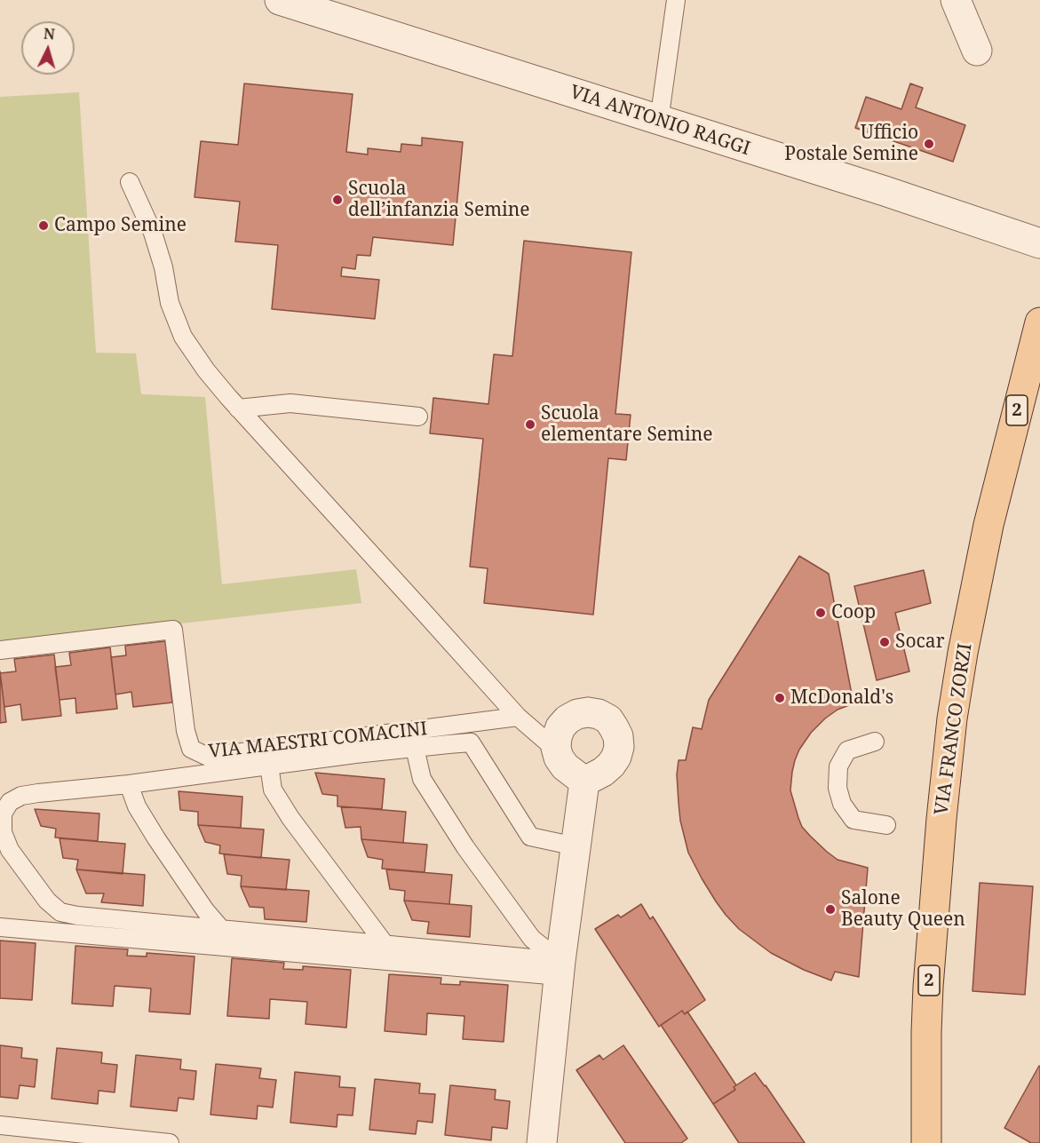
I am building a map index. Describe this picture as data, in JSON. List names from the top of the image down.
{
  "streets": {
    "main road": ["2", "VIA FRANCO ZORZI"],
    "street": ["VIA ANTONIO RAGGI"],
    "lane": ["VIA MAESTRI COMACINI"]
  },
  "places": [
    "Ufficio Postale Semine",
    "Scuola dell’infanzia Semine",
    "Campo Semine",
    "Scuola elementare Semine",
    "Coop",
    "Socar",
    "McDonald's",
    "Salone Beauty Queen"
  ],
  "north": "top"
}
